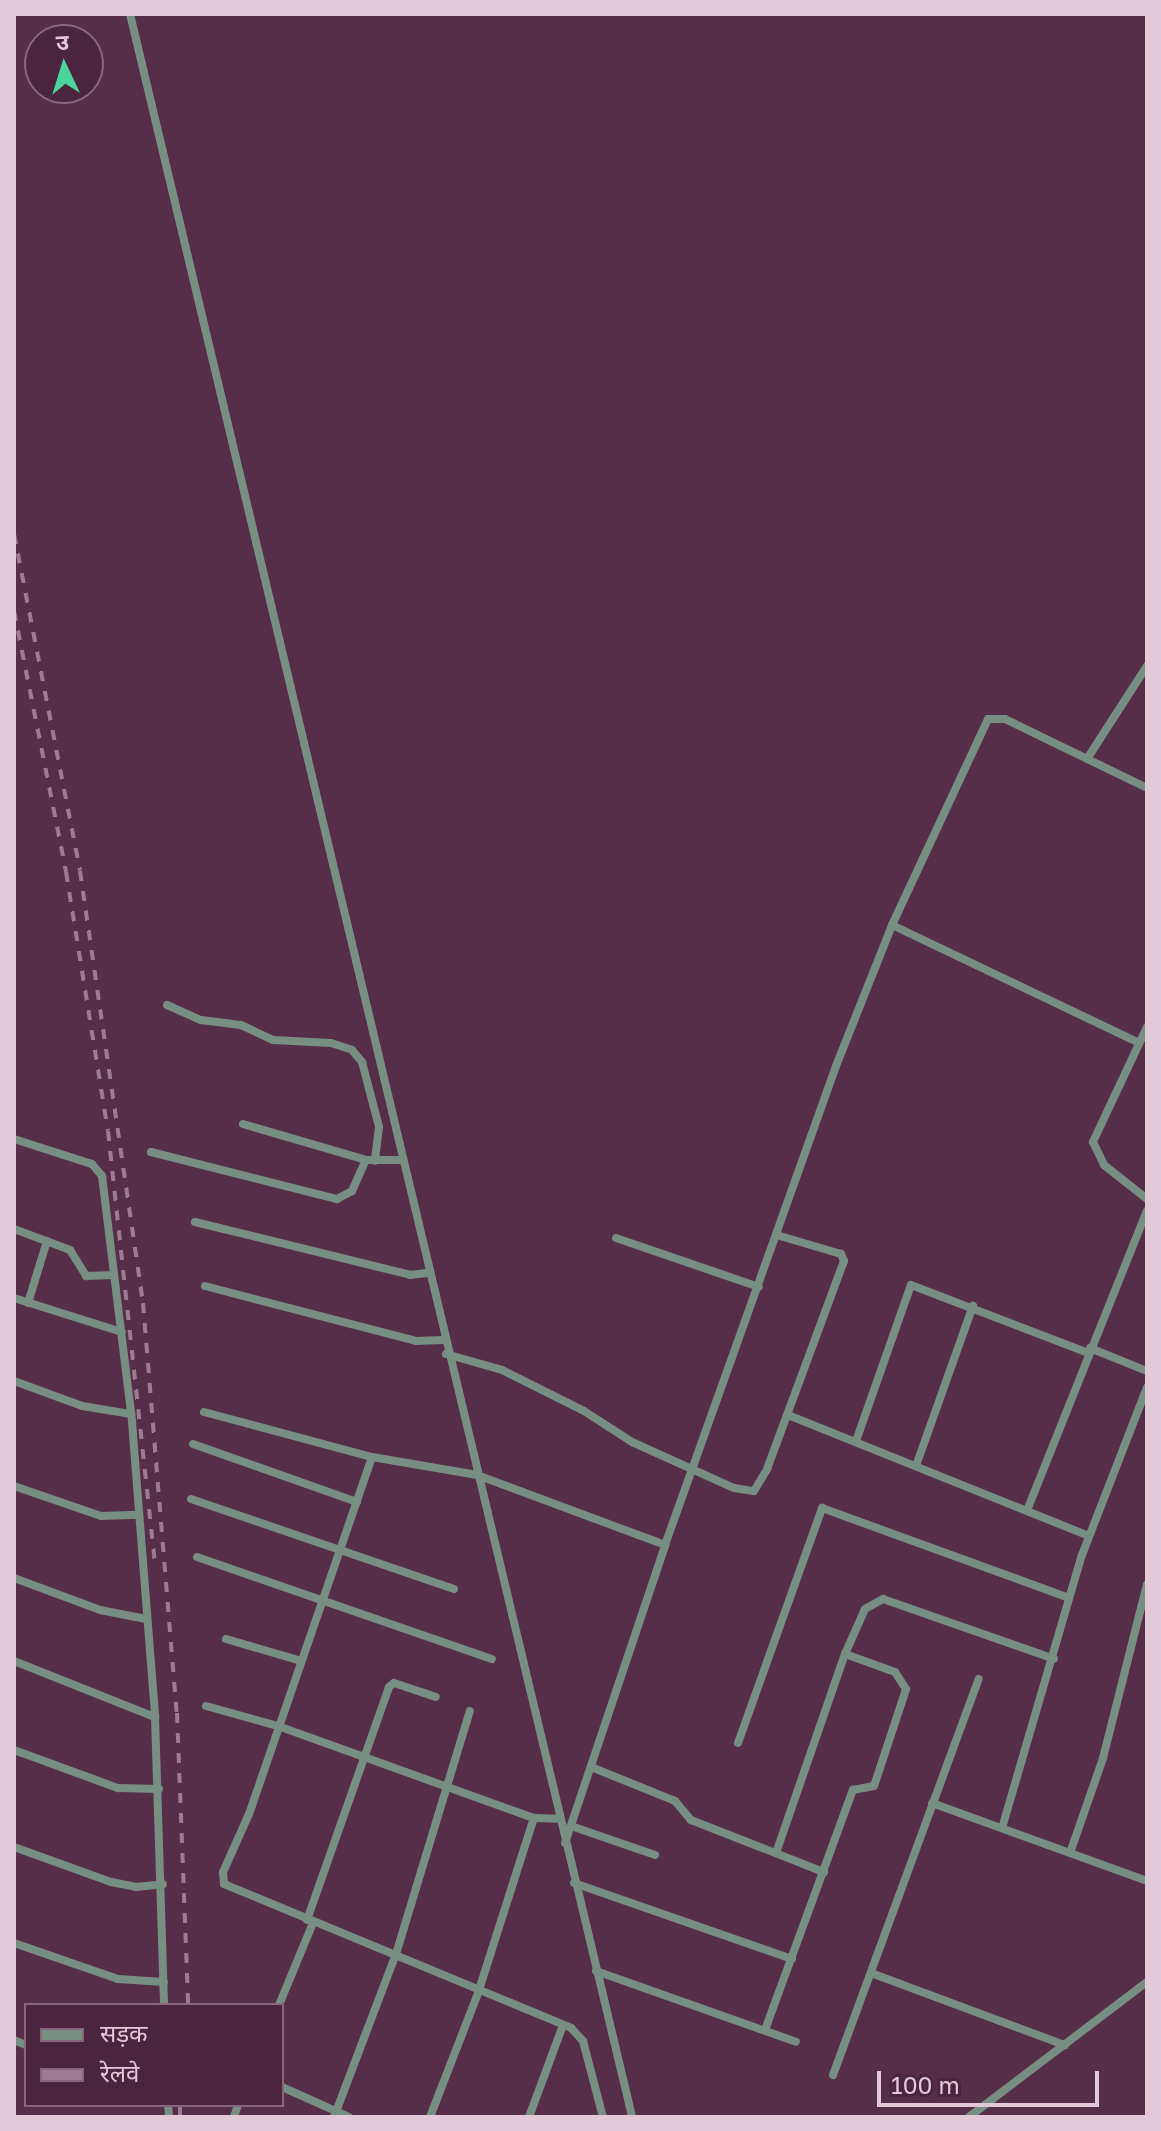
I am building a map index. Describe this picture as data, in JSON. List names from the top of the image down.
{
  "legend": ["सड़क", "रेलवे"],
  "scale_bar": "100 m",
  "north": "top"
}
